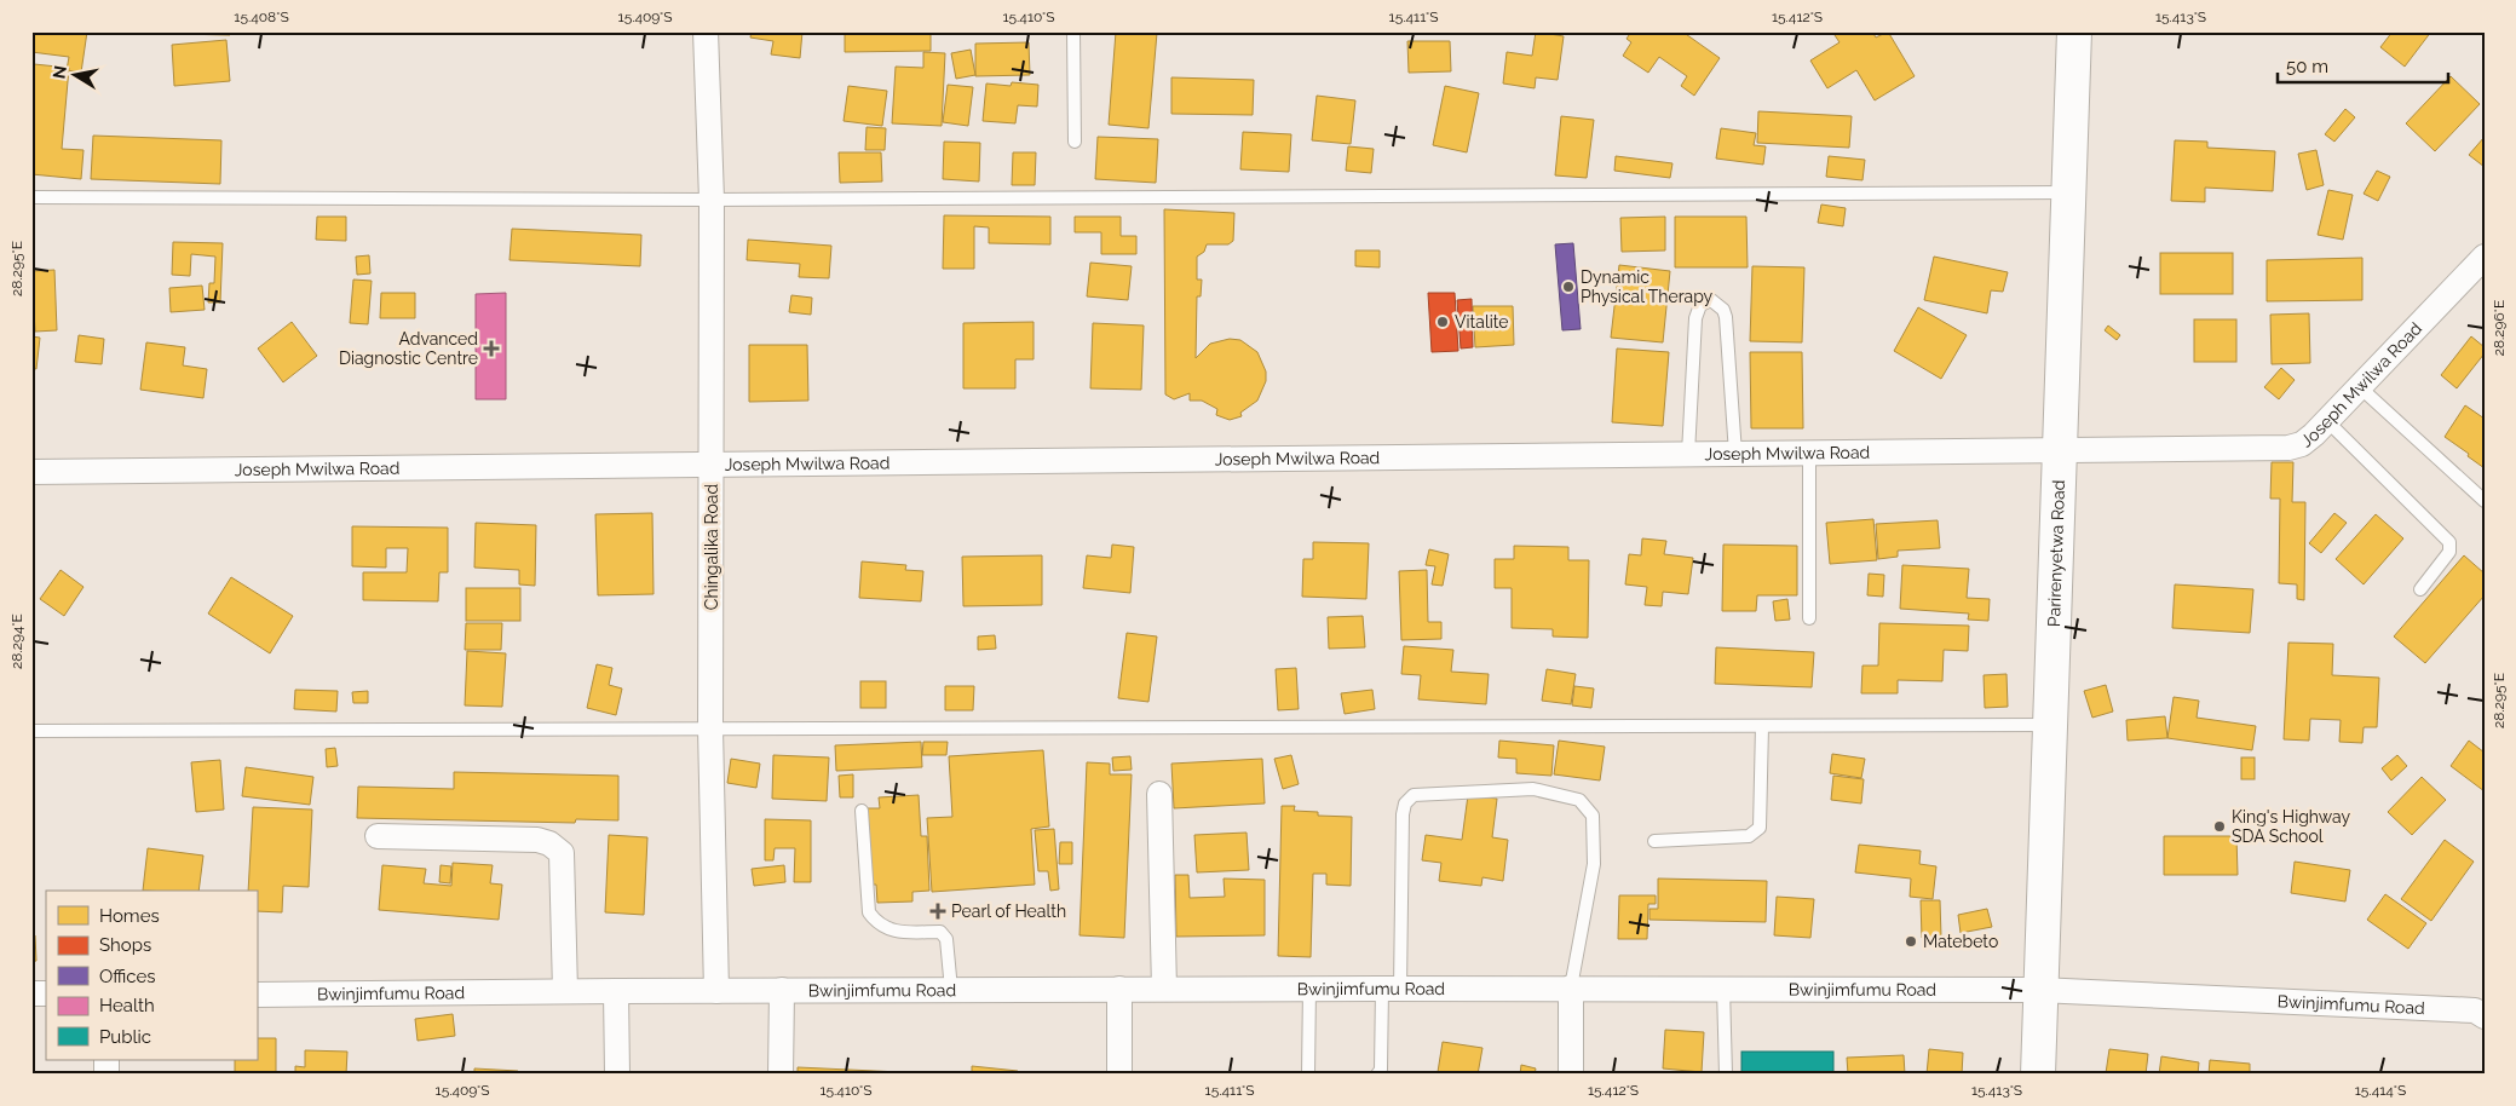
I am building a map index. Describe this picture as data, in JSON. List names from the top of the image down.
{
  "streets": {
    "main road": ["Parirenyetwa Road"],
    "street": ["Joseph Mwilwa Road", "Chingalika Road", "Bwinjimfumu Road"]
  },
  "crossings": [
    ["Joseph Mwilwa Road", "Chingalika Road"],
    ["Joseph Mwilwa Road", "Parirenyetwa Road"],
    ["Chingalika Road", "Bwinjimfumu Road"],
    ["Parirenyetwa Road", "Bwinjimfumu Road"]
  ],
  "places": {
    "other": [
      "Dynamic Physical Therapy",
      "Vitalite",
      "King's Highway SDA School",
      "Matebeto"
    ],
    "health": ["Advanced Diagnostic Centre", "Pearl of Health"]
  },
  "legend": [
    "Homes",
    "Shops",
    "Offices",
    "Health",
    "Public"
  ],
  "scale_bar": "50 m",
  "north": "left",
  "coordinates": [
    "15.408°S",
    "15.409°S",
    "15.410°S",
    "15.411°S",
    "15.412°S",
    "15.413°S",
    "28.295°E",
    "28.296°E",
    "28.294°E",
    "15.414°S"
  ]
}
